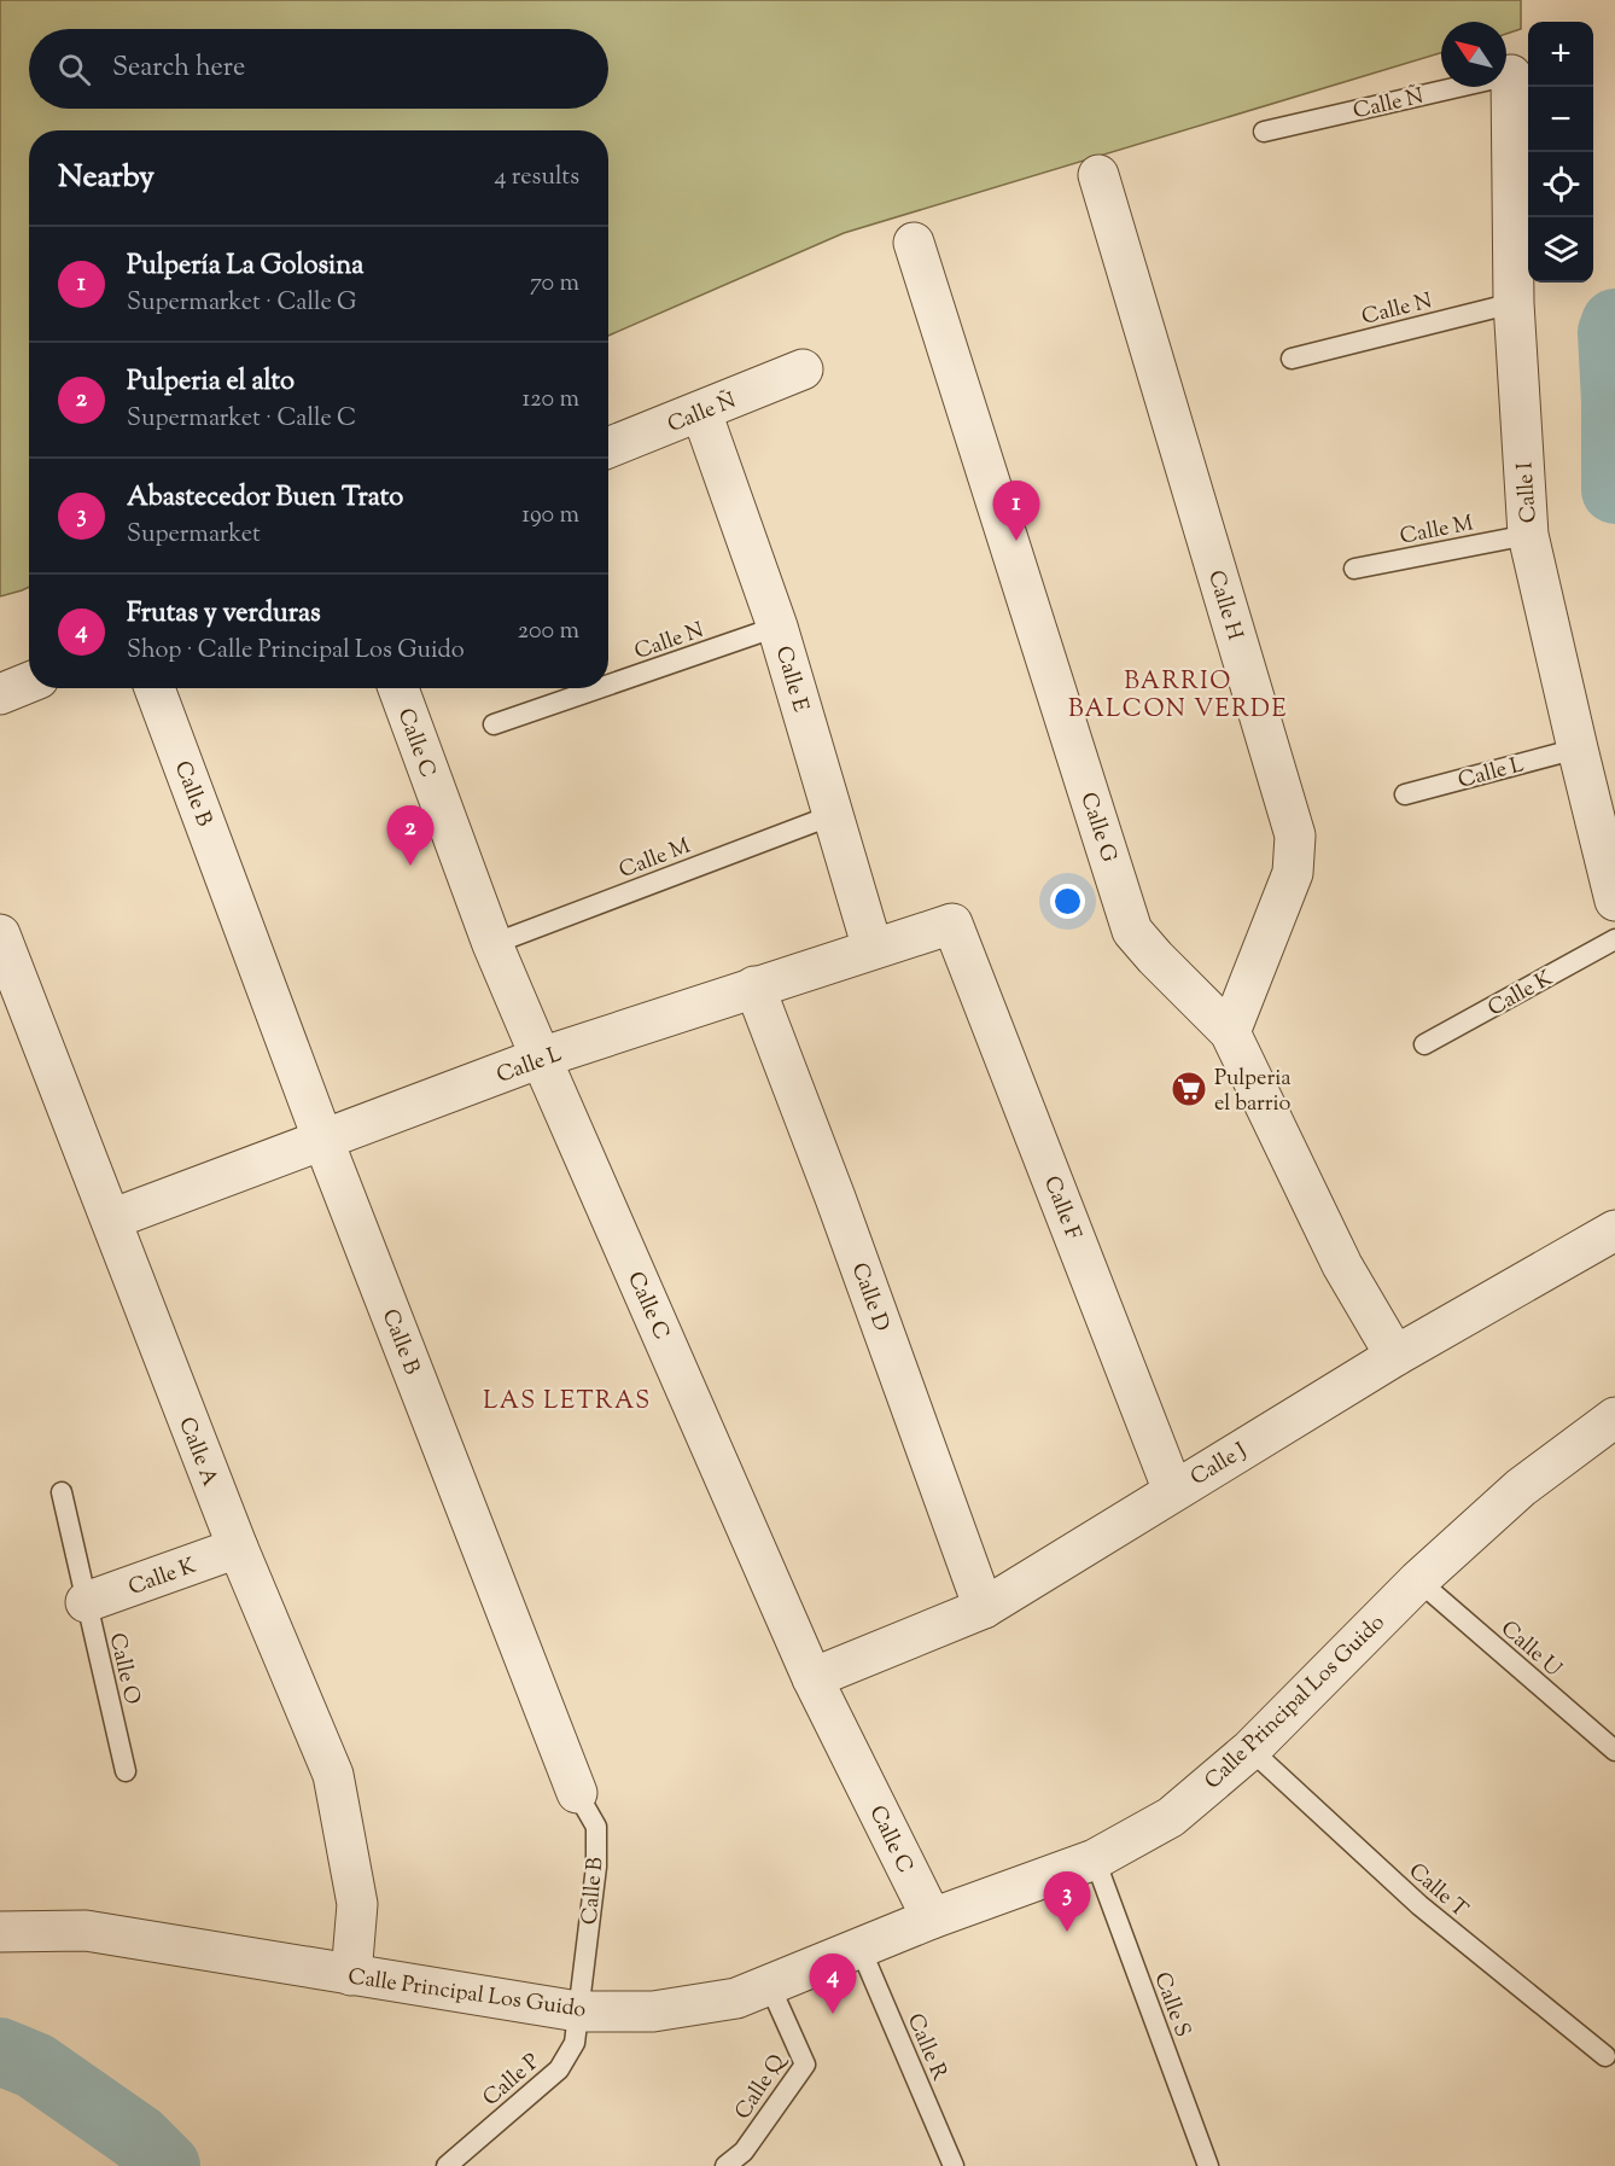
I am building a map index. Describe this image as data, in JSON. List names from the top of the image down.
{
  "streets": {
    "street": [
      "Calle Ñ",
      "Calle I",
      "Calle H",
      "Calle E",
      "Calle C",
      "Calle L",
      "Calle B",
      "Calle G",
      "Calle K",
      "Calle F",
      "Calle D",
      "Calle A",
      "Calle J",
      "Calle Principal Los Guido"
    ],
    "lane": [
      "Calle N",
      "Calle M",
      "Calle U",
      "Calle O",
      "Calle T",
      "Calle S",
      "Calle R",
      "Calle P",
      "Calle Q"
    ]
  },
  "crossings": [
    ["Calle Ñ", "Calle I"],
    ["Calle Ñ", "Calle E"],
    ["Calle N", "Calle I"],
    ["Calle N", "Calle E"],
    ["Calle I", "Calle M"],
    ["Calle I", "Calle L"],
    ["Calle M", "Calle E"],
    ["Calle M", "Calle C"],
    ["Calle H", "Calle G"],
    ["Calle E", "Calle L"],
    ["Calle C", "Calle L"],
    ["Calle C", "Calle J"],
    ["Calle C", "Calle Principal Los Guido"],
    ["Calle L", "Calle B"],
    ["Calle L", "Calle F"],
    ["Calle L", "Calle D"],
    ["Calle L", "Calle A"],
    ["Calle B", "Calle Principal Los Guido"],
    ["Calle B", "Calle P"],
    ["Calle G", "Calle J"],
    ["Calle K", "Calle A"],
    ["Calle K", "Calle O"],
    ["Calle F", "Calle J"],
    ["Calle D", "Calle J"],
    ["Calle A", "Calle Principal Los Guido"],
    ["Calle U", "Calle Principal Los Guido"],
    ["Calle Principal Los Guido", "Calle T"],
    ["Calle Principal Los Guido", "Calle S"],
    ["Calle Principal Los Guido", "Calle R"],
    ["Calle Principal Los Guido", "Calle P"],
    ["Calle Principal Los Guido", "Calle Q"]
  ],
  "districts": ["BARRIO BALCON VERDE", "LAS LETRAS"],
  "places": {
    "supermarket": ["Pulperia el barrio"]
  },
  "north": "top left",
  "page": {
    "map_buttons": ["+", "−"],
    "search": "Search here",
    "heading": ["Nearby", "4 results"],
    "list": [
      {
        "mark": "1",
        "name": "Pulpería La Golosina",
        "note": "Supermarket · Calle G",
        "value": "70 m"
      },
      {
        "mark": "2",
        "name": "Pulperia el alto",
        "note": "Supermarket · Calle C",
        "value": "120 m"
      },
      {
        "mark": "3",
        "name": "Abastecedor Buen Trato",
        "note": "Supermarket",
        "value": "190 m"
      },
      {
        "mark": "4",
        "name": "Frutas y verduras",
        "note": "Shop · Calle Principal Los Guido",
        "value": "200 m"
      }
    ],
    "pins": [
      "1",
      "2",
      "3",
      "4"
    ]
  }
}
